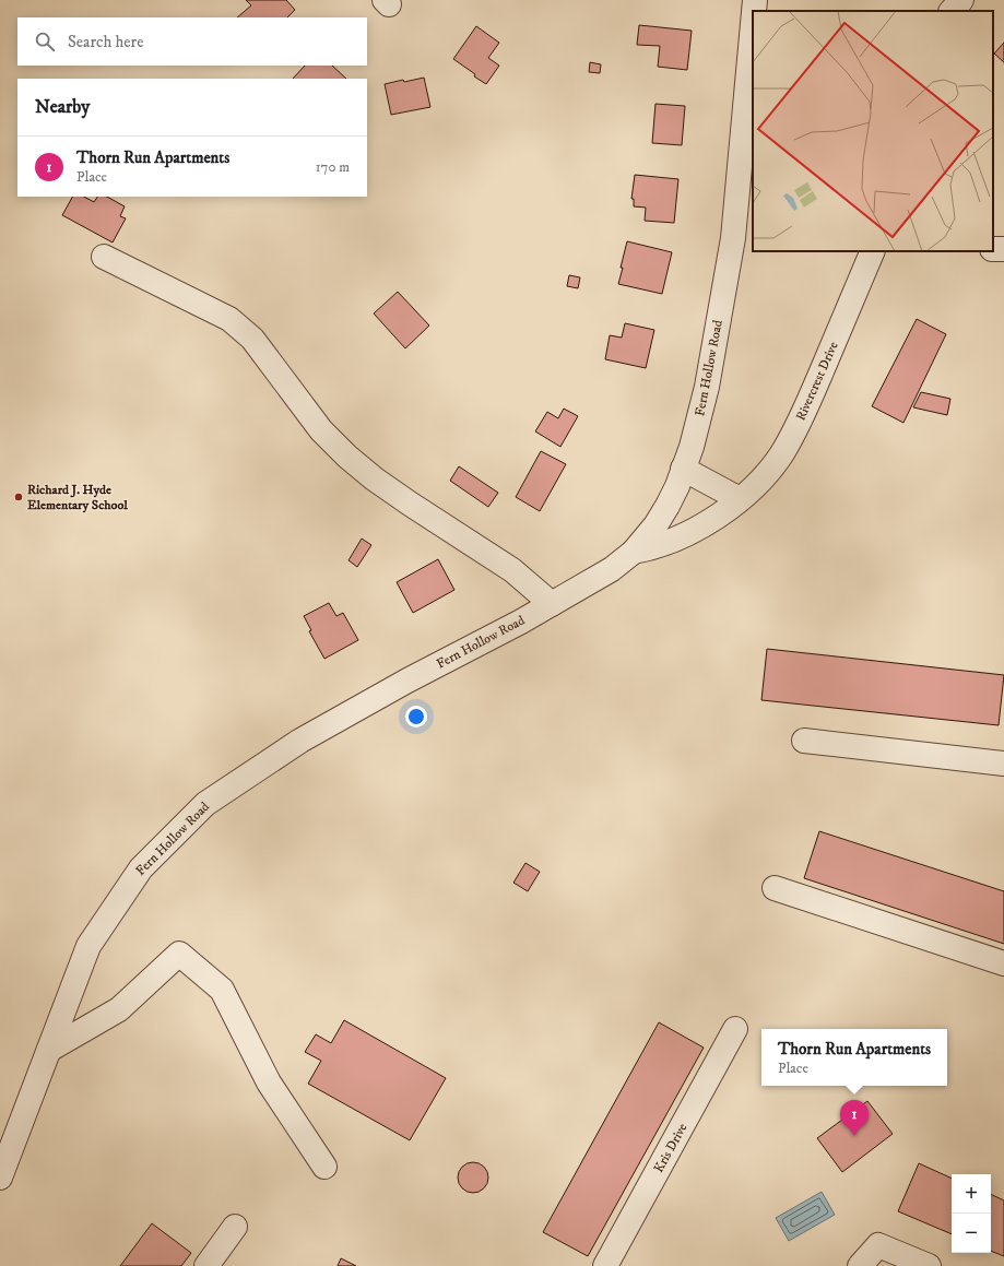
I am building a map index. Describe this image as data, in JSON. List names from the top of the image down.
{
  "streets": {
    "street": ["Fern Hollow Road", "Rivercrest Drive", "Kris Drive"]
  },
  "crossings": [
    ["Fern Hollow Road", "Rivercrest Drive"]
  ],
  "places": ["Richard J. Hyde Elementary School"],
  "page": {
    "search": "Search here",
    "heading": "Nearby",
    "list": [
      {
        "mark": "1",
        "name": "Thorn Run Apartments",
        "note": "Place",
        "value": "170 m"
      }
    ],
    "popup": ["Thorn Run Apartments", "Place"],
    "pins": "1",
    "map_buttons": ["+", "−"]
  }
}
